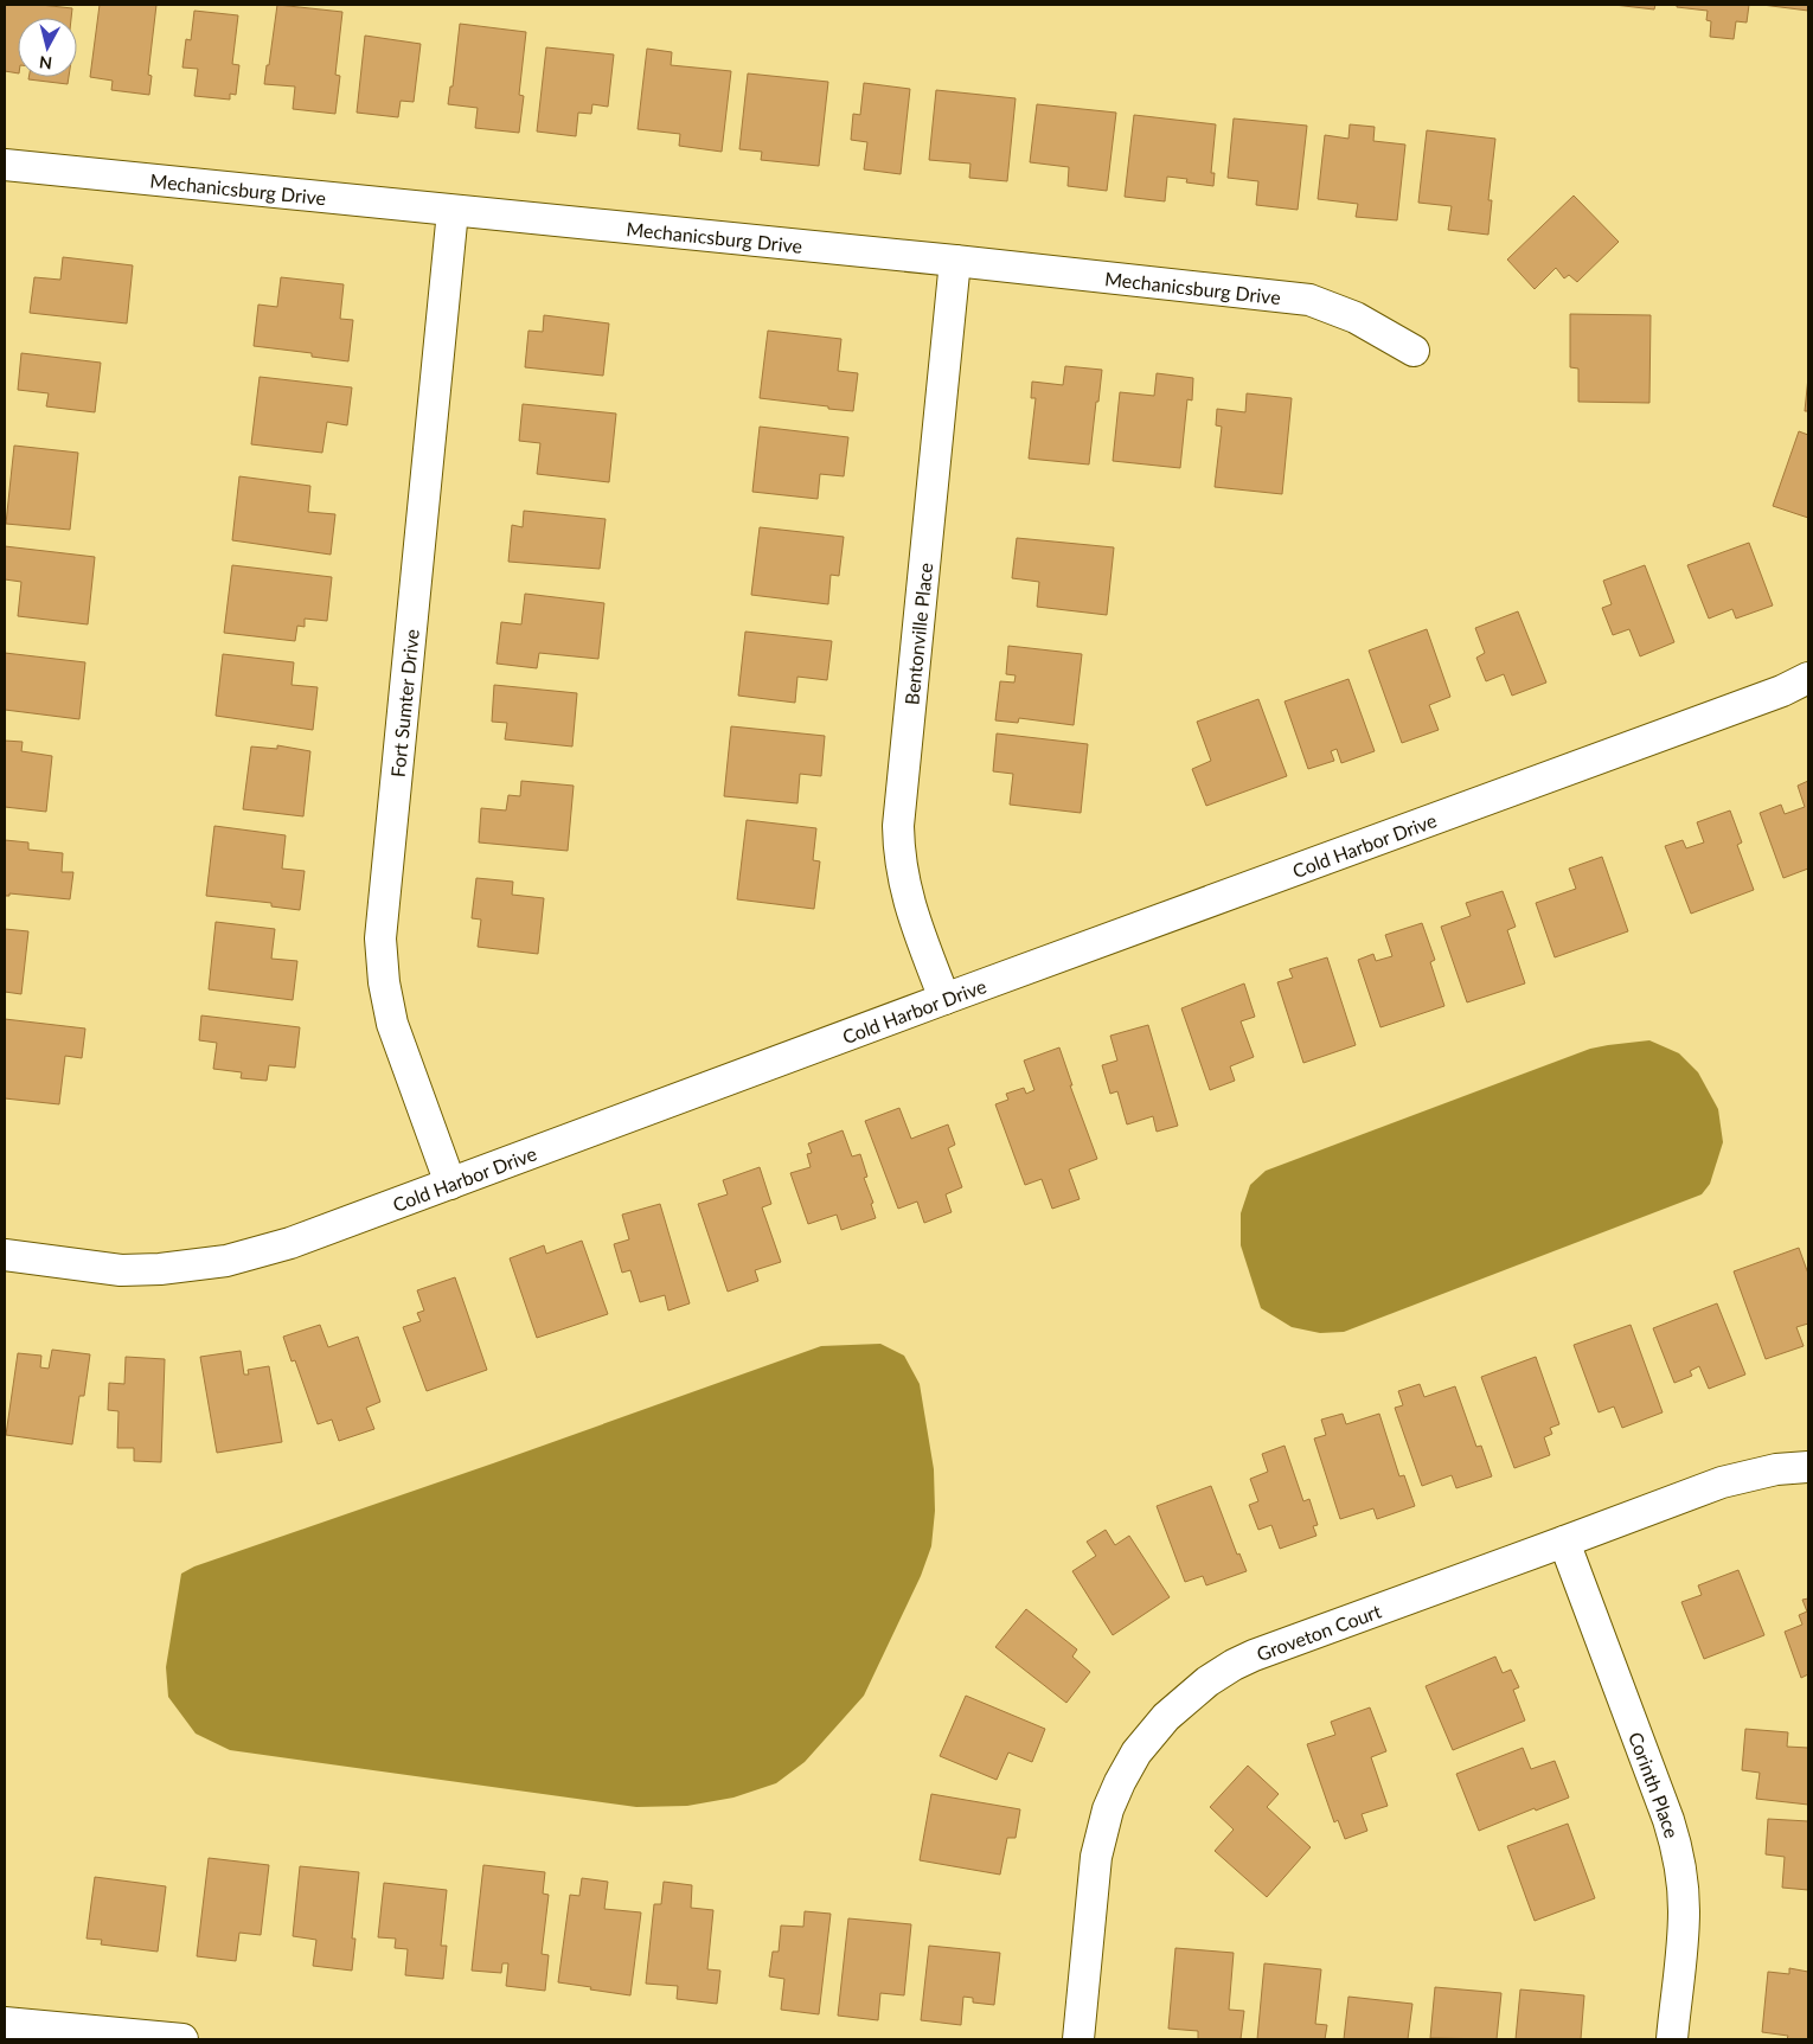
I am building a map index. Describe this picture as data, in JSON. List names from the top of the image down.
{
  "streets": {
    "street": [
      "Mechanicsburg Drive",
      "Bentonville Place",
      "Fort Sumter Drive",
      "Cold Harbor Drive",
      "Groveton Court",
      "Corinth Place"
    ]
  },
  "crossings": [
    ["Mechanicsburg Drive", "Bentonville Place"],
    ["Mechanicsburg Drive", "Fort Sumter Drive"],
    ["Bentonville Place", "Cold Harbor Drive"],
    ["Fort Sumter Drive", "Cold Harbor Drive"],
    ["Groveton Court", "Corinth Place"]
  ],
  "north": "bottom"
}
